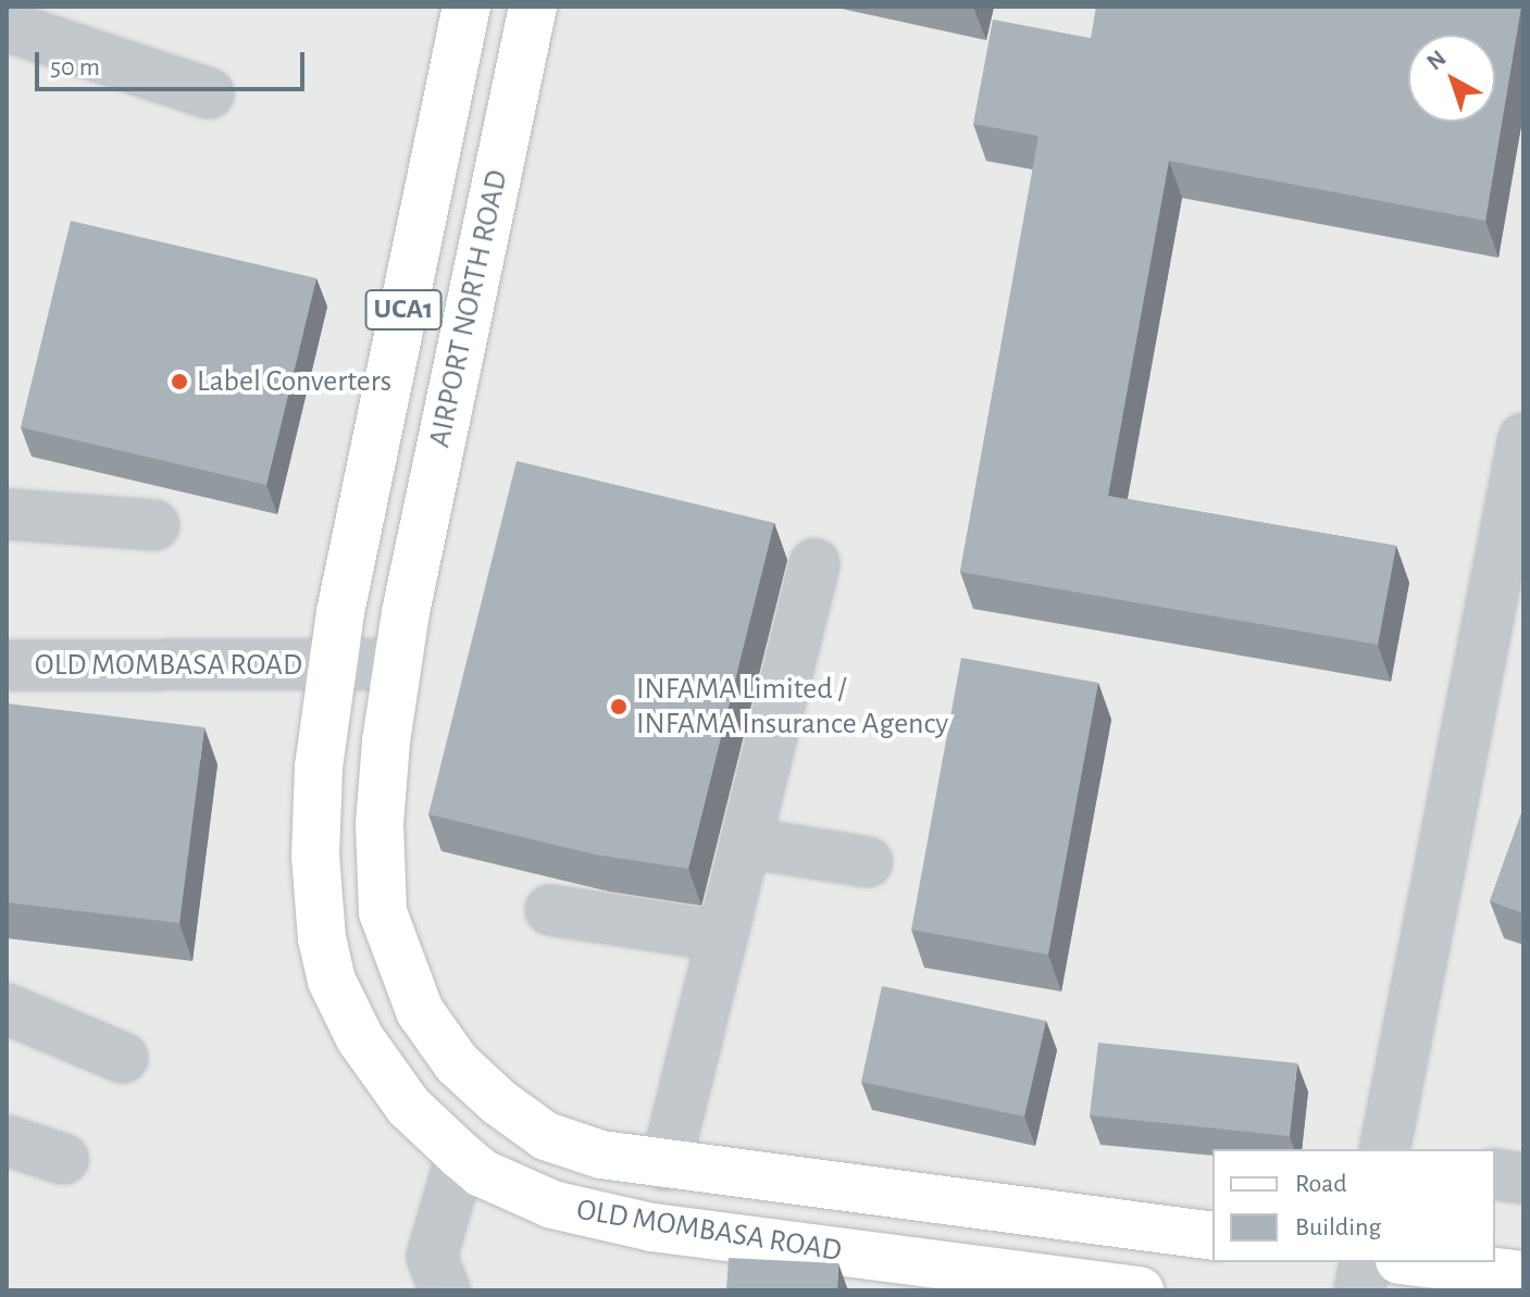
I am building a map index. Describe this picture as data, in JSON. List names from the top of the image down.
{
  "streets": {
    "main road": ["AIRPORT NORTH ROAD", "UCA1", "OLD MOMBASA ROAD"]
  },
  "crossings": [
    ["AIRPORT NORTH ROAD", "OLD MOMBASA ROAD"]
  ],
  "places": ["Label Converters", "INFAMA Limited / INFAMA Insurance Agency"],
  "legend": ["Road", "Building"],
  "scale_bar": "50 m",
  "north": "top left"
}
